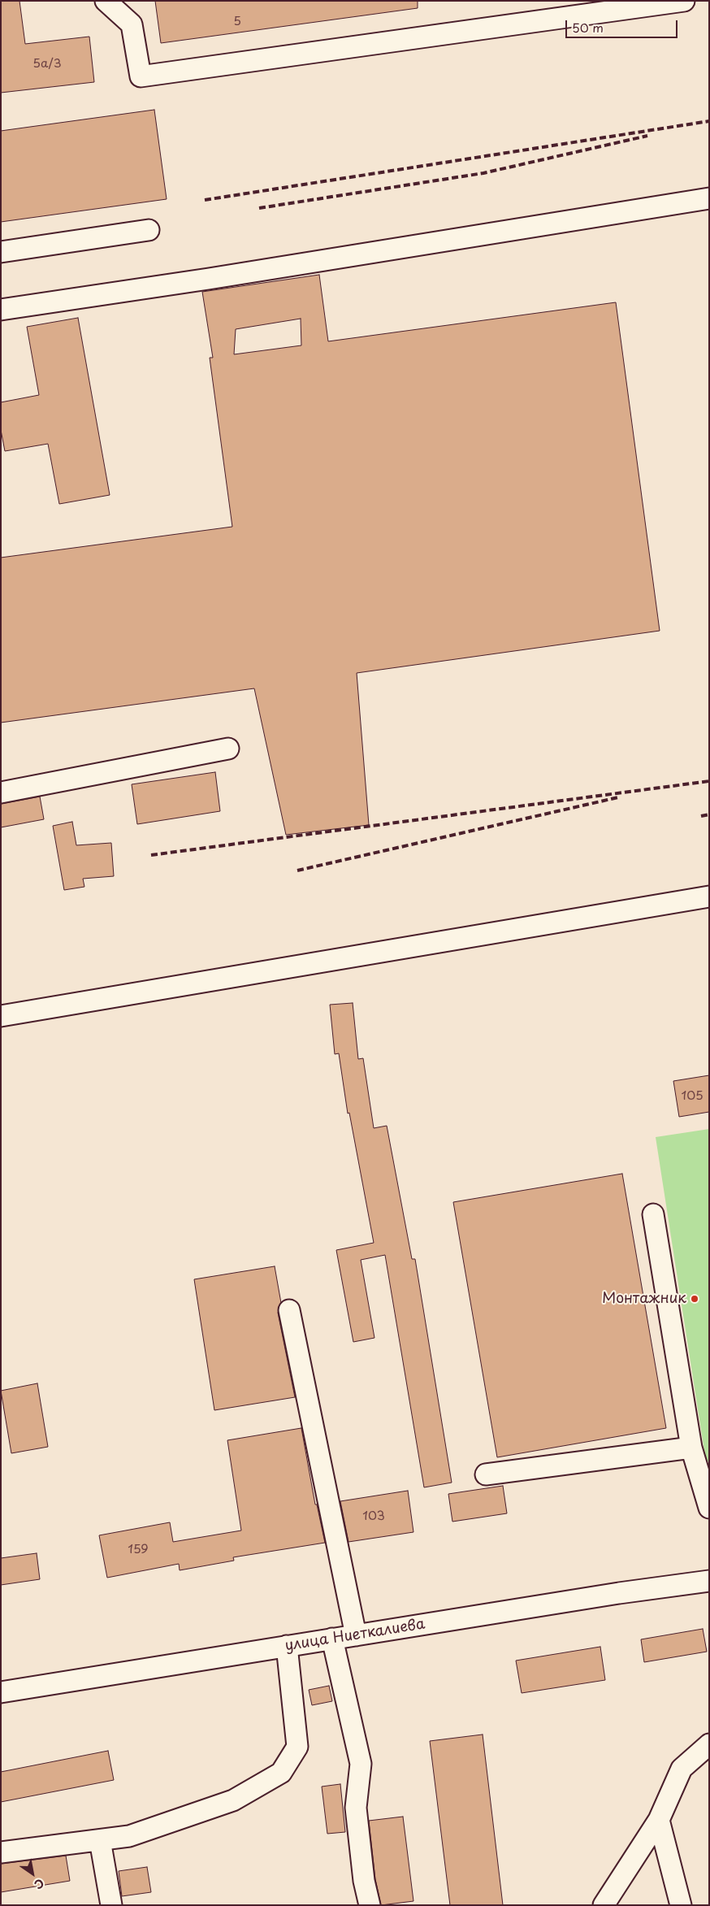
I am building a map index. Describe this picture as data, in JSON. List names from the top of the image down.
{
  "streets": {
    "street": ["улица Ниеткалиева"]
  },
  "places": ["Монтажник"],
  "house_numbers": [
    "5",
    "5а/3",
    "105",
    "103",
    "159"
  ],
  "scale_bar": "50 m",
  "north": "bottom right"
}
